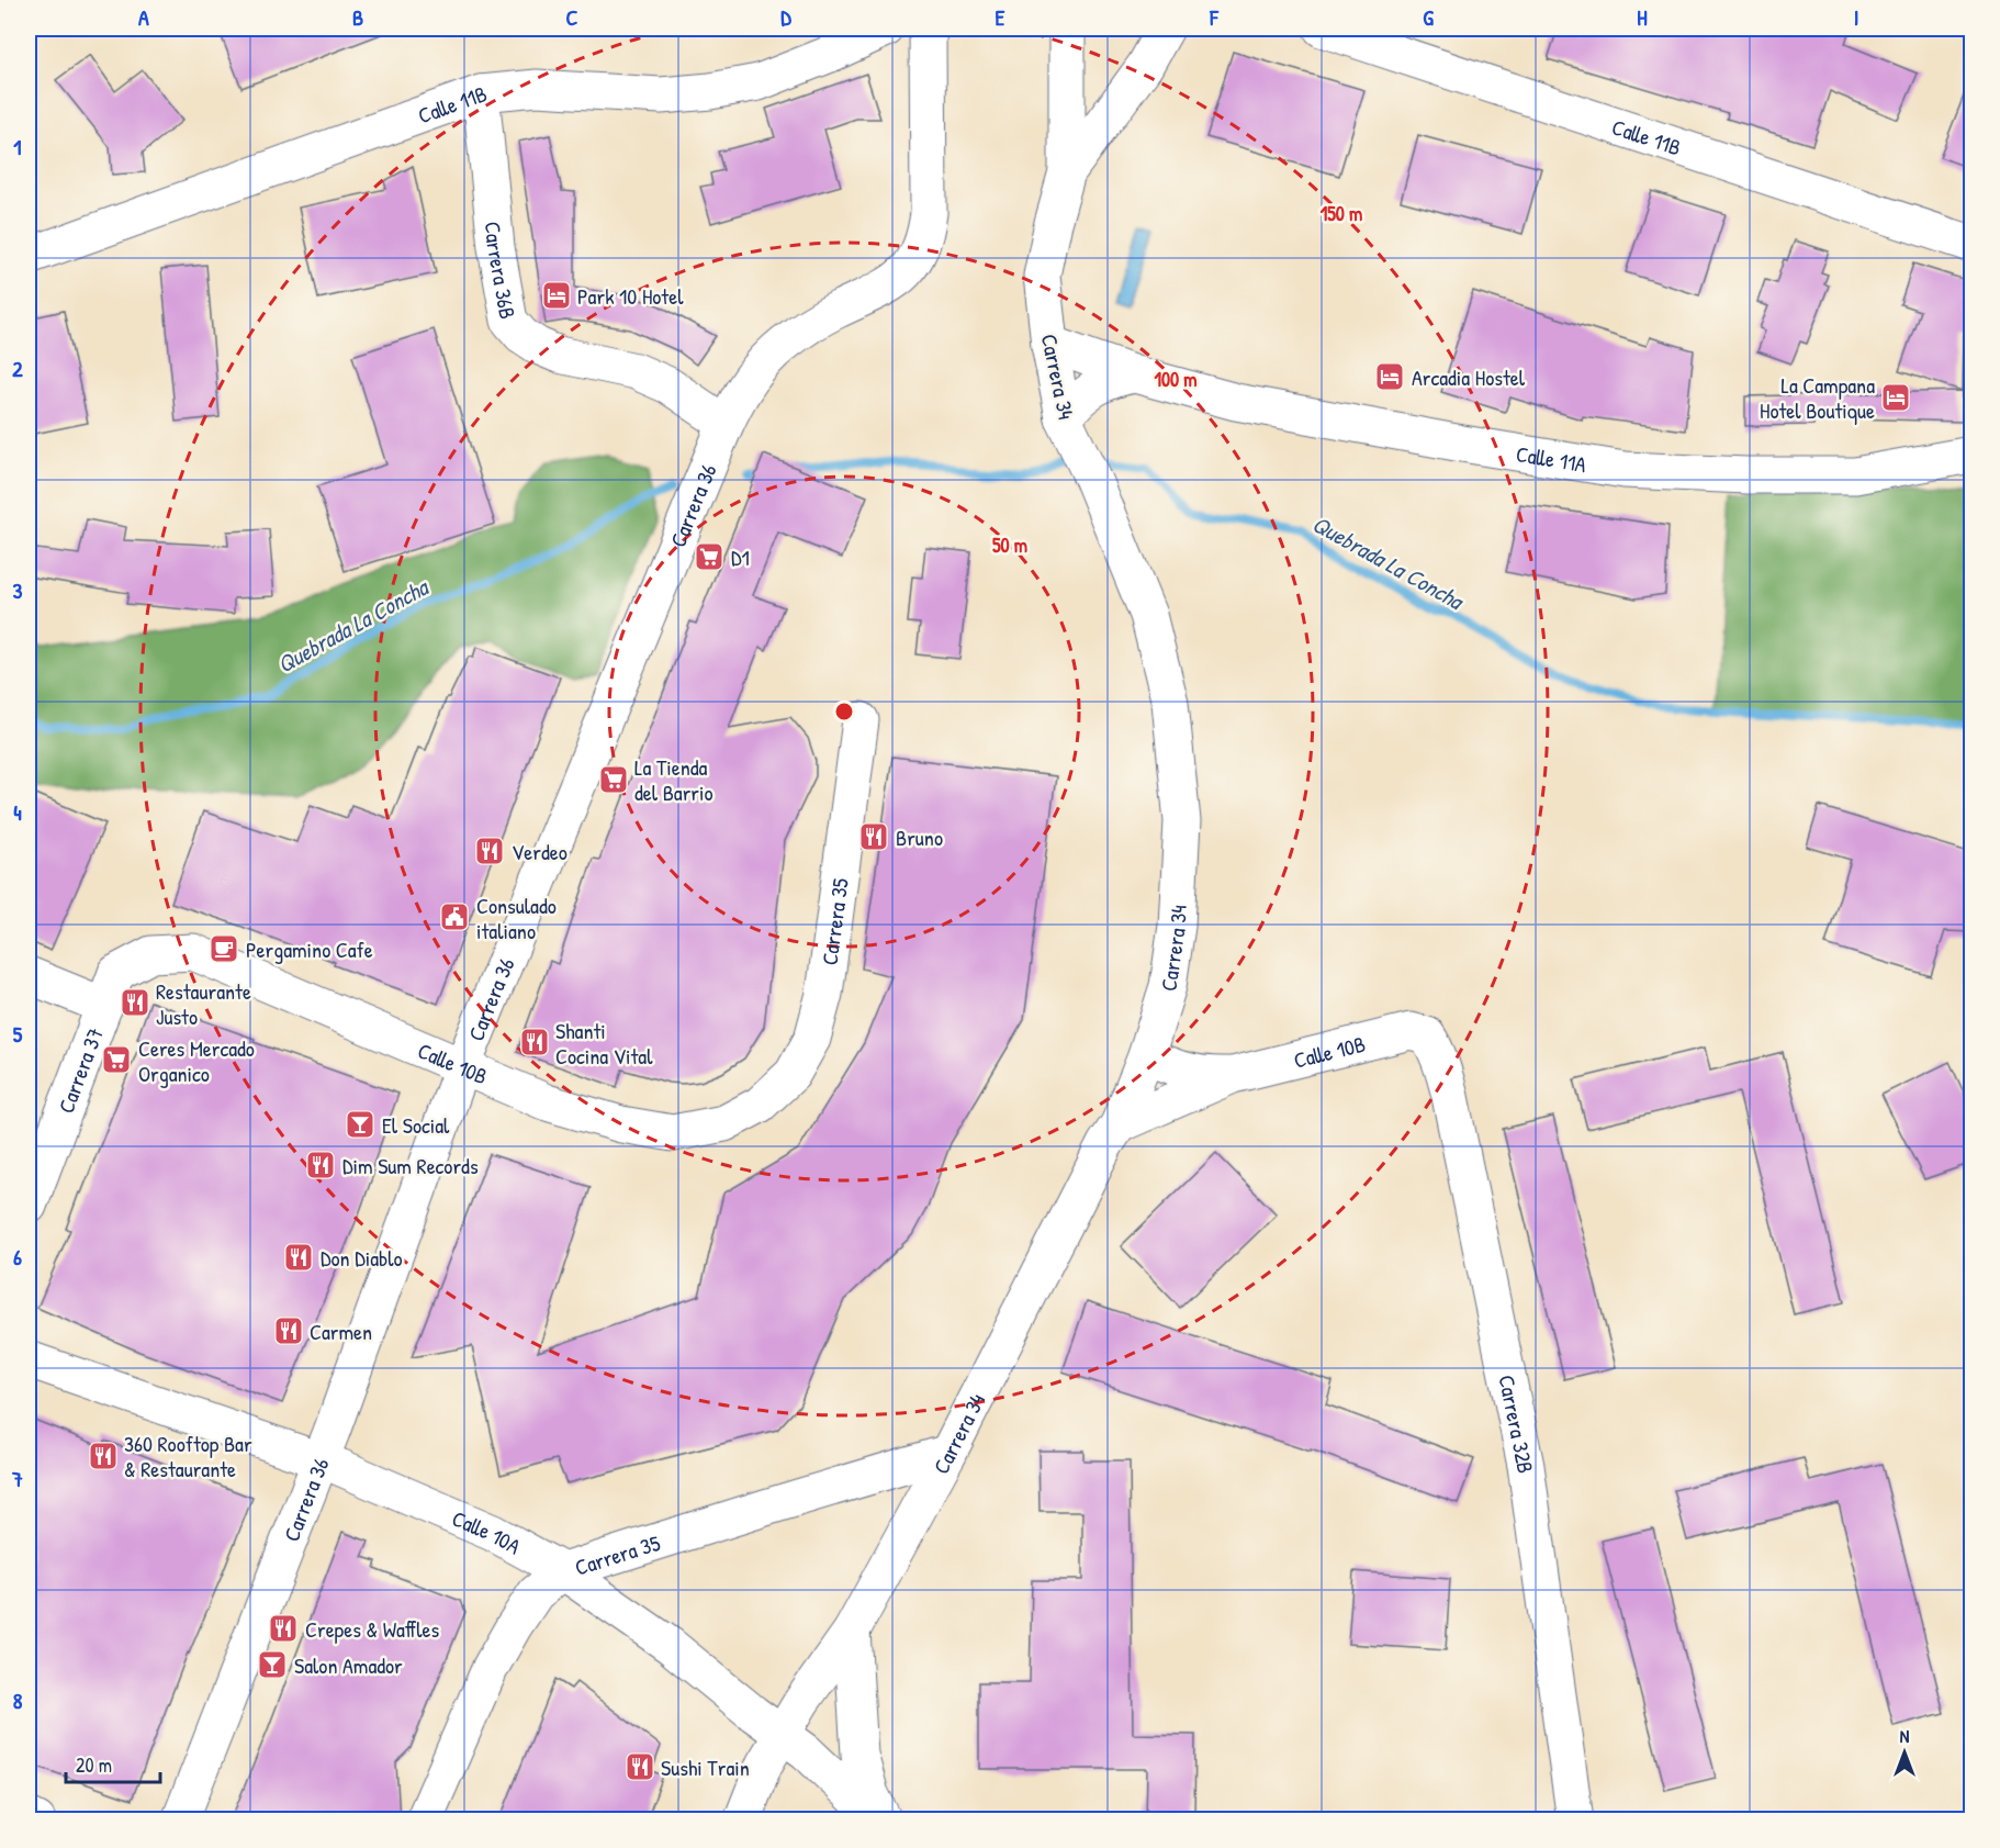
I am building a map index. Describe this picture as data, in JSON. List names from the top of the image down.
{
  "streets": {
    "street": [
      "Calle 11B",
      "Carrera 36B",
      "Carrera 34",
      "Calle 11A",
      "Carrera 36",
      "Carrera 35",
      "Calle 10B",
      "Carrera 37",
      "Carrera 32B",
      "Calle 10A"
    ]
  },
  "crossings": [
    ["Calle 11B", "Carrera 36B"],
    ["Carrera 36B", "Carrera 36"],
    ["Carrera 34", "Calle 11A"],
    ["Carrera 34", "Carrera 35"],
    ["Carrera 34", "Calle 10B"],
    ["Carrera 34", "Calle 10A"],
    ["Carrera 36", "Calle 10B"],
    ["Carrera 36", "Calle 10A"],
    ["Carrera 35", "Calle 10B"],
    ["Carrera 35", "Calle 10A"],
    ["Calle 10B", "Carrera 37"],
    ["Calle 10B", "Carrera 32B"]
  ],
  "water": ["Quebrada La Concha"],
  "places": {
    "hotel": ["Park 10 Hotel", "Arcadia Hostel", "La Campana Hotel Boutique"],
    "supermarket": ["D1", "La Tienda del Barrio", "Ceres Mercado Organico"],
    "restaurant": [
      "Bruno",
      "Verdeo",
      "Restaurante Justo",
      "Shanti Cocina Vital",
      "Dim Sum Records",
      "Don Diablo",
      "Carmen",
      "360 Rooftop Bar & Restaurante",
      "Crepes & Waffles",
      "Sushi Train"
    ],
    "public building": ["Consulado italiano"],
    "cafe": ["Pergamino Cafe"],
    "bar": ["El Social", "Salon Amador"]
  },
  "scale_bar": "20 m",
  "north": "top",
  "grid": {
    "columns": [
      "A",
      "B",
      "C",
      "D",
      "E",
      "F",
      "G",
      "H",
      "I"
    ],
    "rows": [
      "1",
      "2",
      "3",
      "4",
      "5",
      "6",
      "7",
      "8"
    ]
  },
  "rings": ["150 m", "100 m", "50 m"]
}
